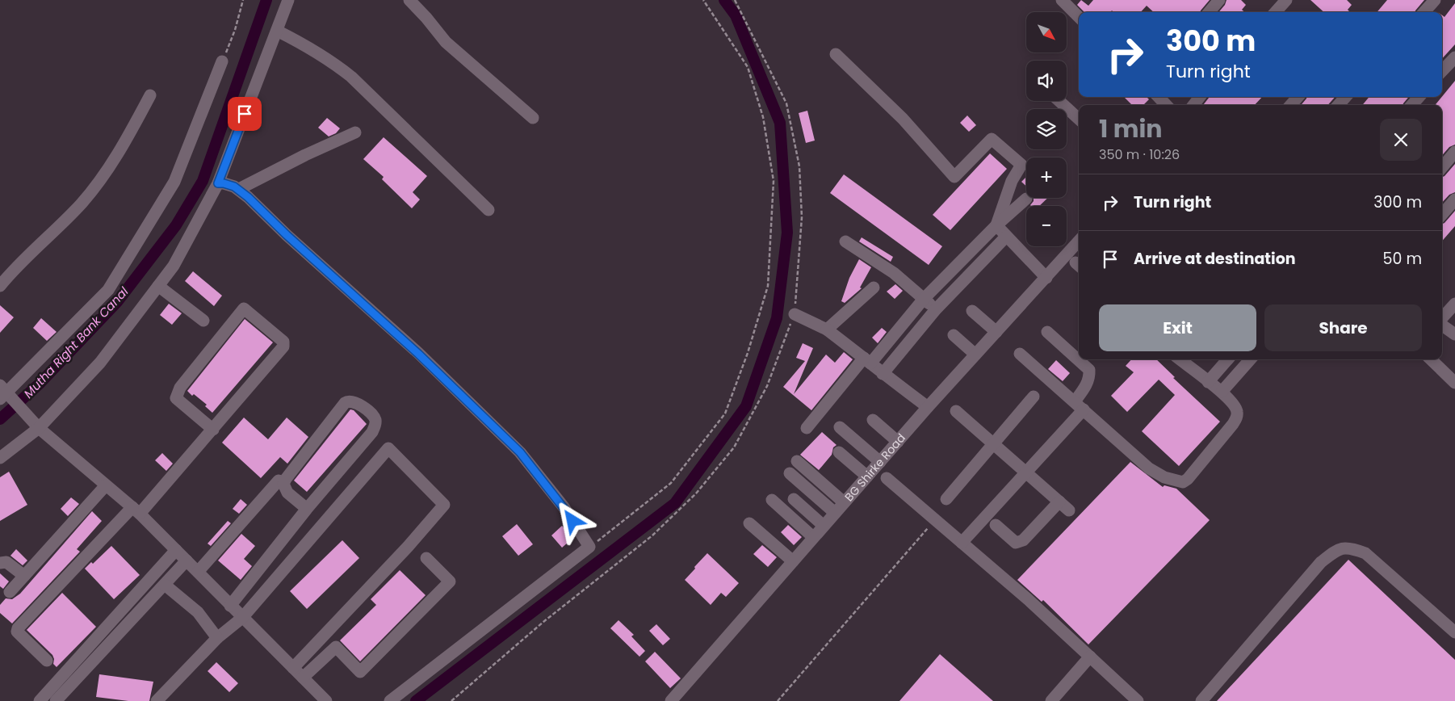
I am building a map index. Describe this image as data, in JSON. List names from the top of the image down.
{
  "streets": {
    "street": ["BG Shirke Road"]
  },
  "water": ["Mutha Right Bank Canal"],
  "north": "bottom right",
  "page": {
    "map_buttons": ["+", "−"],
    "turn": ["300 m", "Turn right"],
    "heading": ["1 min", "350 m · 10:26"],
    "list": [
      {
        "name": "Turn right",
        "value": "300 m"
      },
      {
        "name": "Arrive at destination",
        "value": "50 m"
      }
    ],
    "buttons": ["Exit", "Share"]
  }
}
